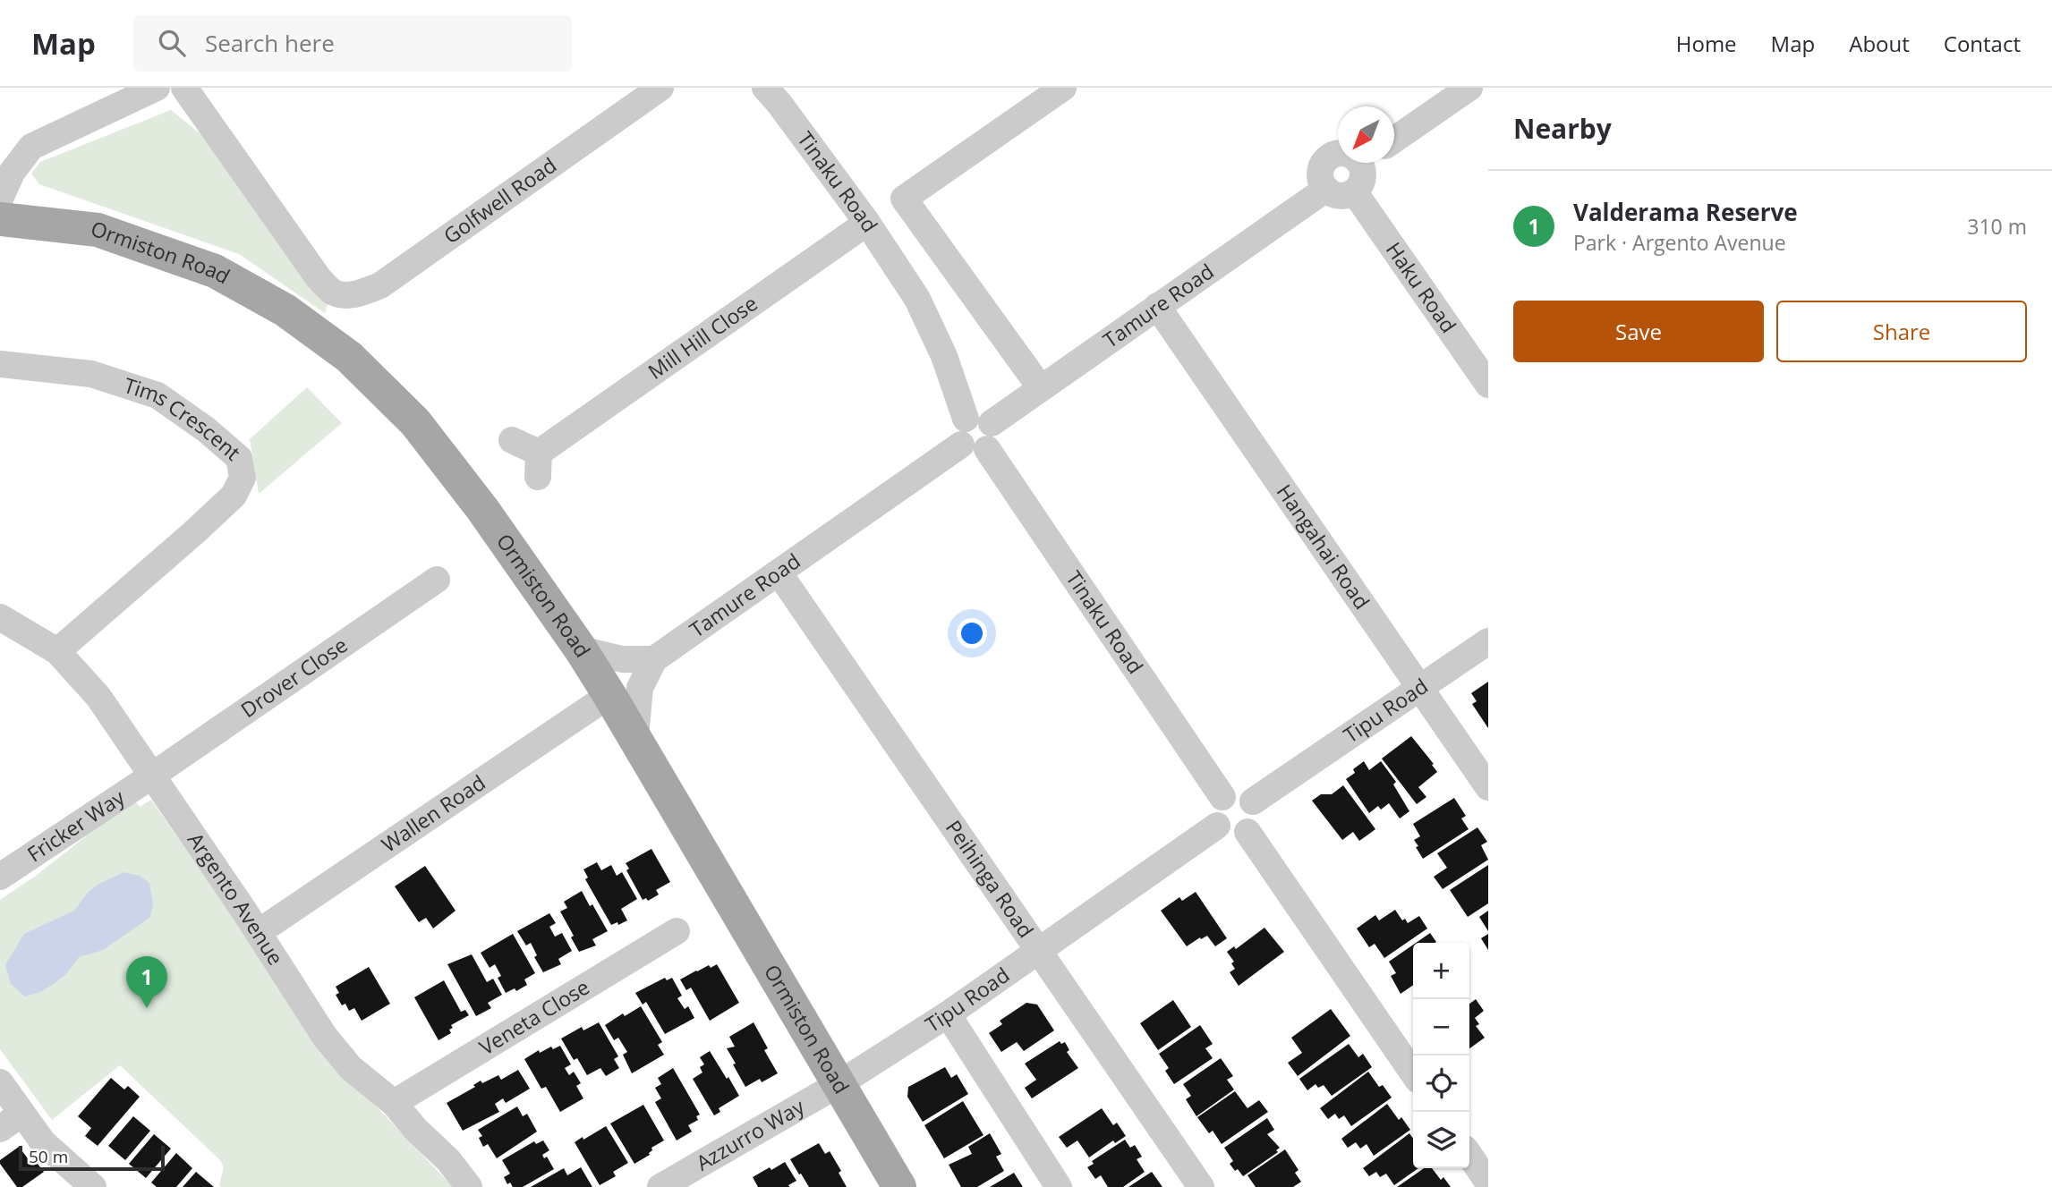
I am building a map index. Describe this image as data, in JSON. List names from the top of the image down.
{
  "streets": {
    "main road": ["Ormiston Road"],
    "street": [
      "Tinaku Road",
      "Golfwell Road",
      "Haku Road",
      "Tamure Road",
      "Mill Hill Close",
      "Tims Crescent",
      "Hangahai Road",
      "Drover Close",
      "Tipu Road",
      "Wallen Road",
      "Fricker Way",
      "Peihinga Road",
      "Argento Avenue",
      "Veneta Close",
      "Azzurro Way"
    ]
  },
  "crossings": [
    ["Tinaku Road", "Tamure Road"],
    ["Tinaku Road", "Mill Hill Close"],
    ["Tinaku Road", "Tipu Road"],
    ["Ormiston Road", "Tamure Road"],
    ["Ormiston Road", "Tipu Road"],
    ["Ormiston Road", "Wallen Road"],
    ["Ormiston Road", "Azzurro Way"],
    ["Tamure Road", "Hangahai Road"],
    ["Tamure Road", "Peihinga Road"],
    ["Tims Crescent", "Argento Avenue"],
    ["Hangahai Road", "Tipu Road"],
    ["Drover Close", "Fricker Way"],
    ["Drover Close", "Argento Avenue"],
    ["Tipu Road", "Peihinga Road"],
    ["Tipu Road", "Azzurro Way"],
    ["Wallen Road", "Argento Avenue"],
    ["Fricker Way", "Argento Avenue"],
    ["Argento Avenue", "Veneta Close"]
  ],
  "scale_bar": "50 m",
  "north": "bottom left",
  "page": {
    "header": "Map",
    "search": "Search here",
    "nav": [
      "Home",
      "Map",
      "About",
      "Contact"
    ],
    "heading": "Nearby",
    "list": [
      {
        "mark": "1",
        "name": "Valderama Reserve",
        "note": "Park · Argento Avenue",
        "value": "310 m"
      }
    ],
    "buttons": ["Save", "Share"],
    "map_buttons": ["+", "−"],
    "pins": "1",
    "scale": "50 m"
  }
}
